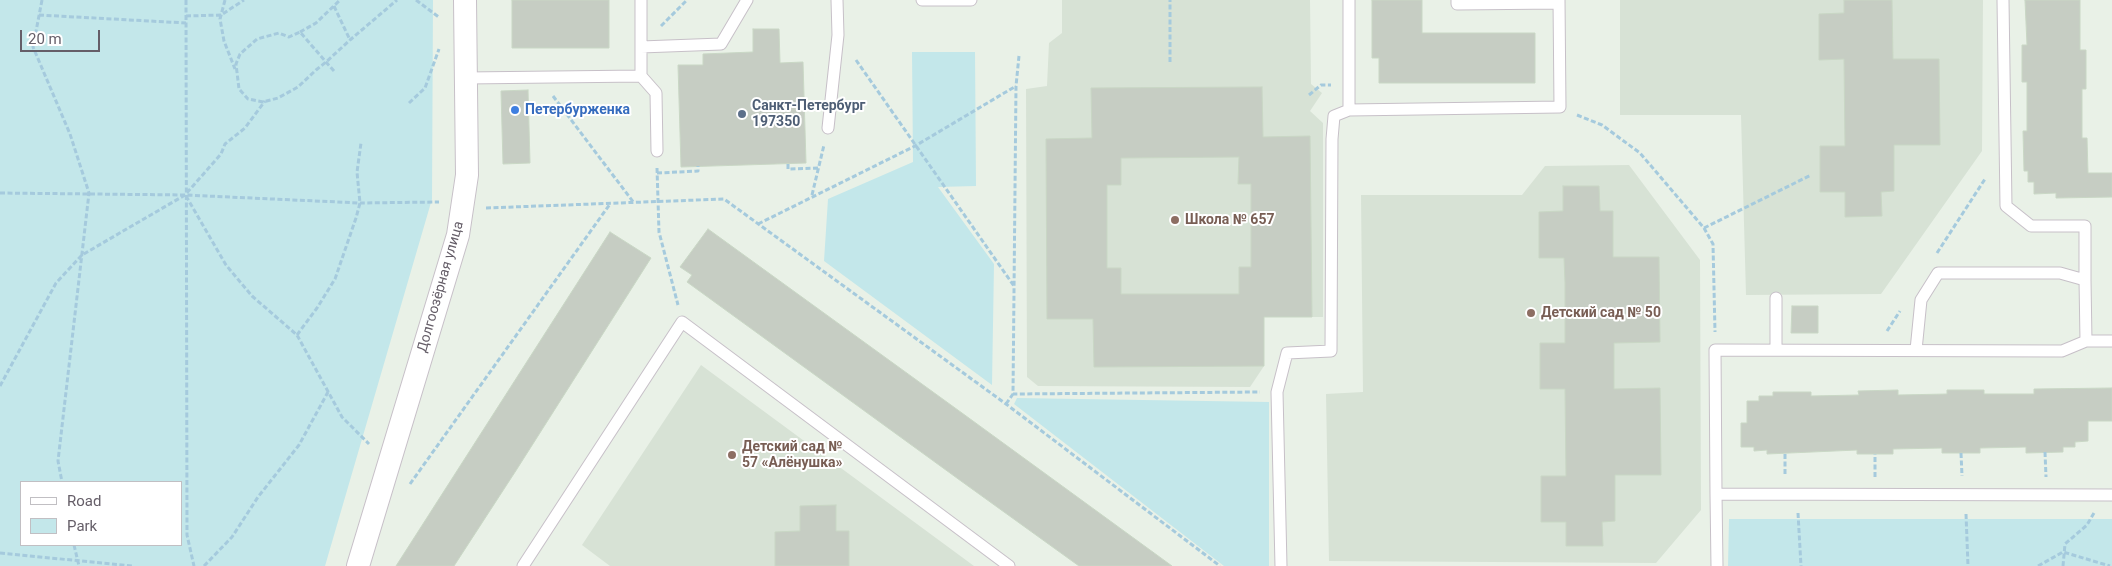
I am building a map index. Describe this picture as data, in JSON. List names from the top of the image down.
{
  "streets": {
    "street": ["Долгоозёрная улица"]
  },
  "places": [
    "Петербурженка",
    "Санкт-Петербург 197350",
    "Школа № 657",
    "Детский сад № 50",
    "Детский сад № 57 «Алёнушка»"
  ],
  "legend": ["Road", "Park"],
  "scale_bar": "20 m"
}
